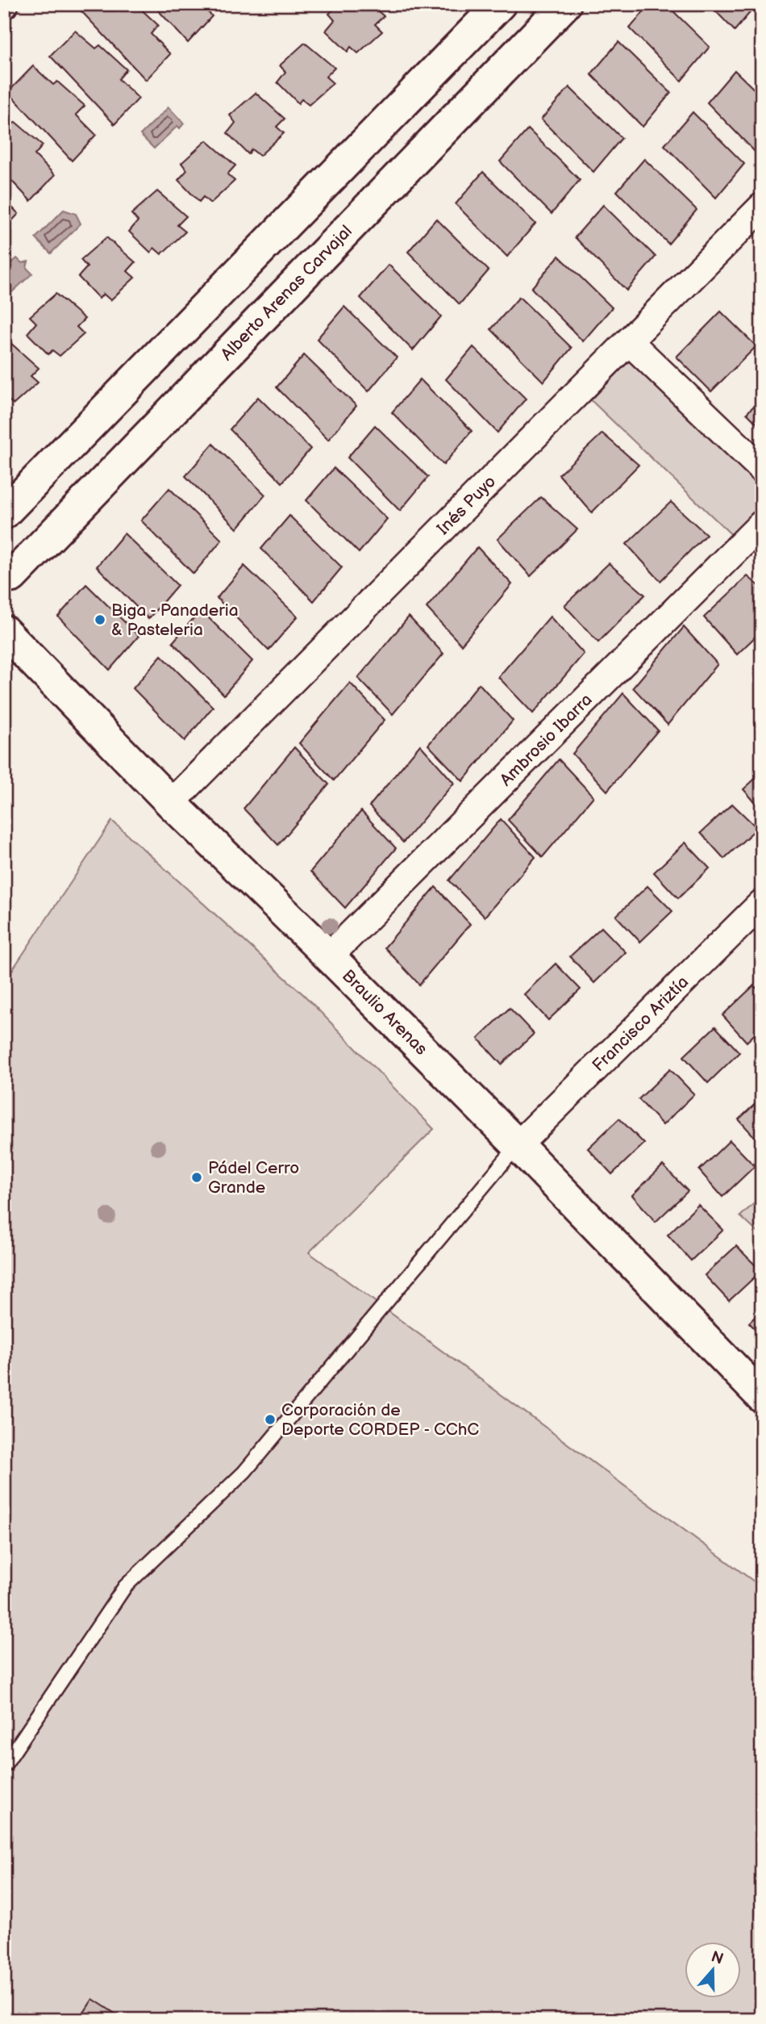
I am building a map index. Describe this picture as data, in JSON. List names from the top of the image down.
{
  "streets": {
    "street": [
      "Alberto Arenas Carvajal",
      "Inés Puyo",
      "Ambrosio Ibarra",
      "Braulio Arenas",
      "Francisco Ariztía"
    ]
  },
  "crossings": [
    ["Inés Puyo", "Braulio Arenas"],
    ["Ambrosio Ibarra", "Braulio Arenas"],
    ["Braulio Arenas", "Francisco Ariztía"]
  ],
  "places": ["Biga - Panaderia & Pasteleria", "Pádel Cerro Grande", "Corporación de Deporte CORDEP - CChC"],
  "north": "top"
}
